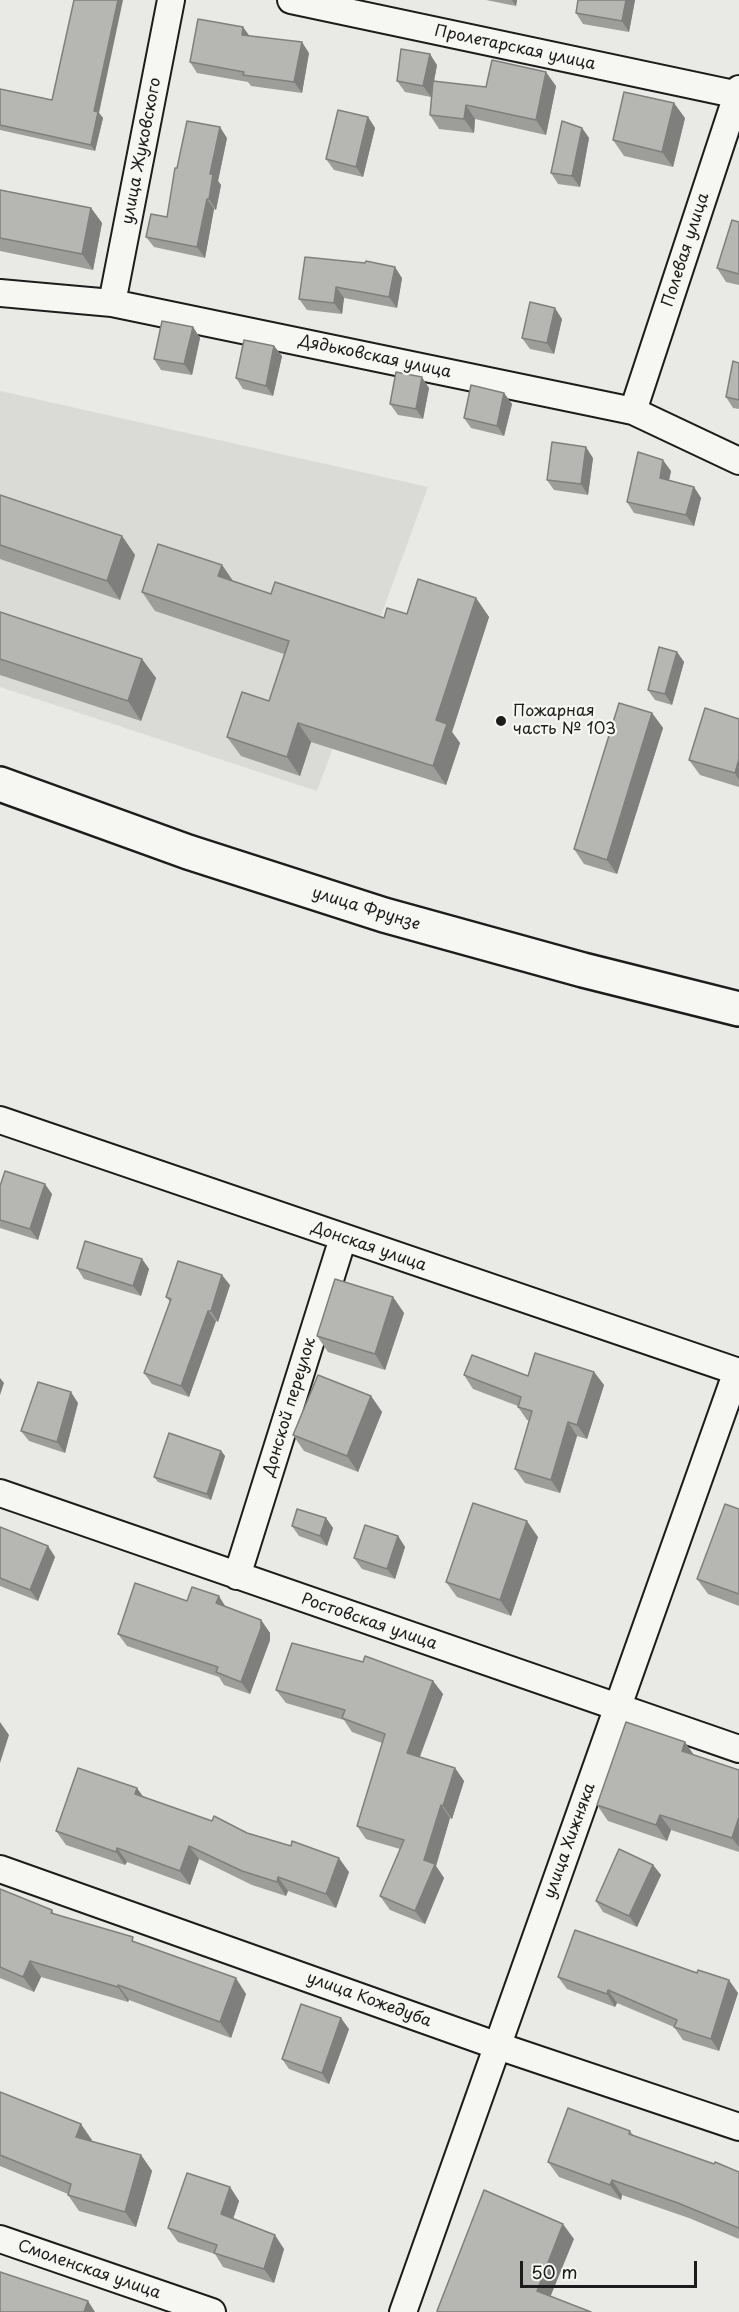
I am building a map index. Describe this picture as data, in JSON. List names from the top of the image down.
{
  "streets": {
    "main road": ["улица Фрунзе"],
    "street": [
      "Пролетарская улица",
      "улица Жуковского",
      "Полевая улица",
      "Дядьковская улица",
      "Донская улица",
      "Донской переулок",
      "Ростовская улица",
      "улица Хижняка",
      "улица Кожедуба",
      "Смоленская улица"
    ]
  },
  "crossings": [
    ["Пролетарская улица", "Полевая улица"],
    ["улица Жуковского", "Дядьковская улица"],
    ["Полевая улица", "Дядьковская улица"],
    ["Донская улица", "Донской переулок"],
    ["Донская улица", "улица Хижняка"],
    ["Донской переулок", "Ростовская улица"],
    ["Ростовская улица", "улица Хижняка"],
    ["улица Хижняка", "улица Кожедуба"]
  ],
  "places": ["Пожарная часть № 103"],
  "scale_bar": "50 m"
}
